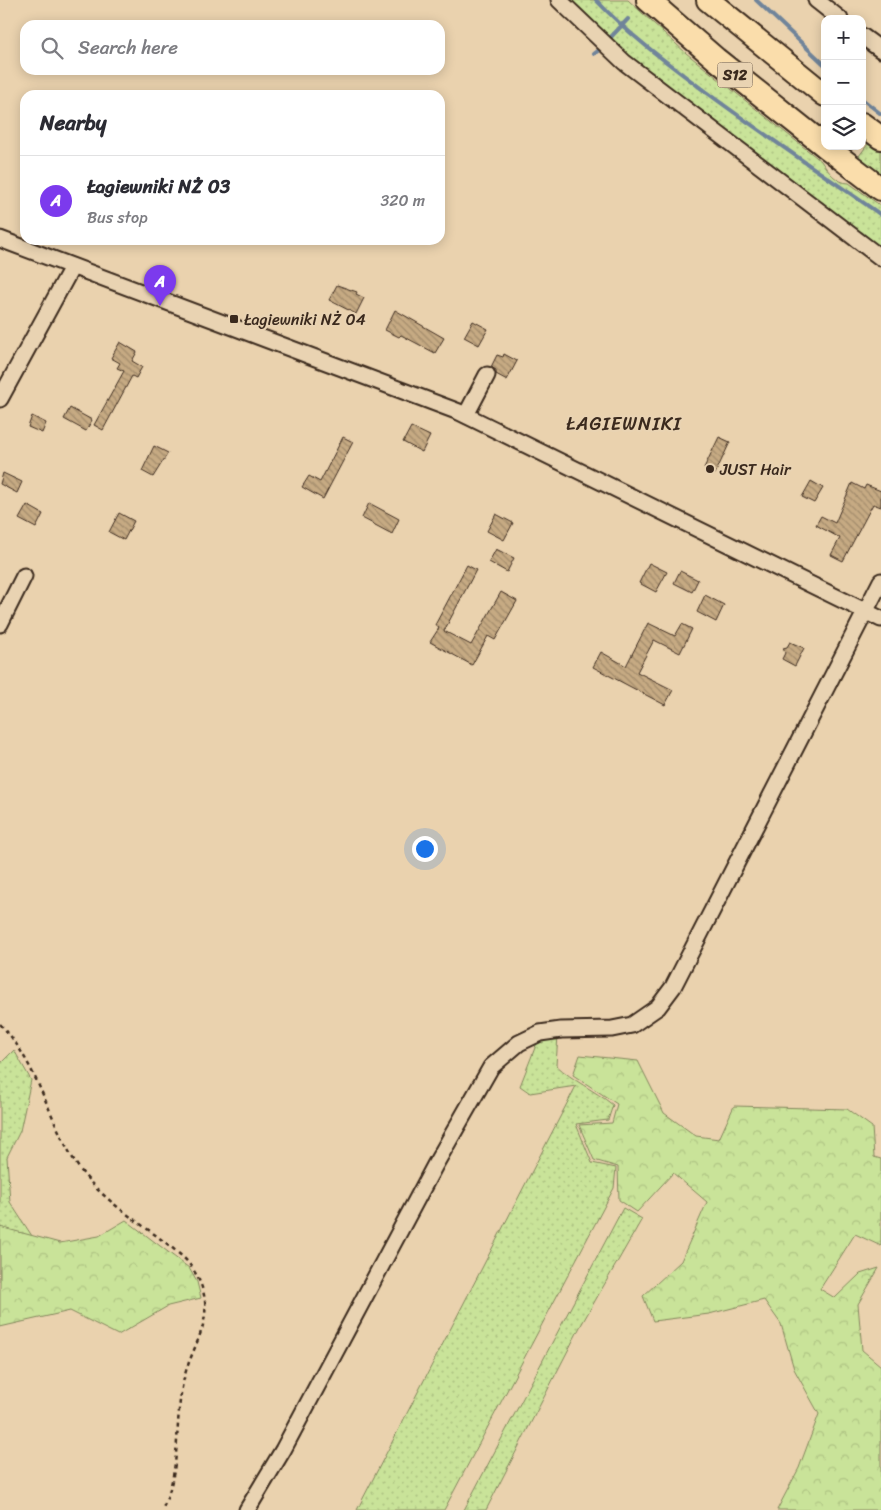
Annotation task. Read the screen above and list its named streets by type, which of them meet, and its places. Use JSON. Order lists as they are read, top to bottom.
{
  "streets": {
    "highway": ["S12"]
  },
  "districts": ["ŁAGIEWNIKI"],
  "places": {
    "transit": ["Łagiewniki NŻ 04"],
    "other": ["JUST Hair"]
  },
  "page": {
    "map_buttons": ["+", "−"],
    "search": "Search here",
    "heading": "Nearby",
    "list": [
      {
        "mark": "A",
        "name": "Łagiewniki NŻ 03",
        "note": "Bus stop",
        "value": "320 m"
      }
    ],
    "pins": "A"
  }
}
